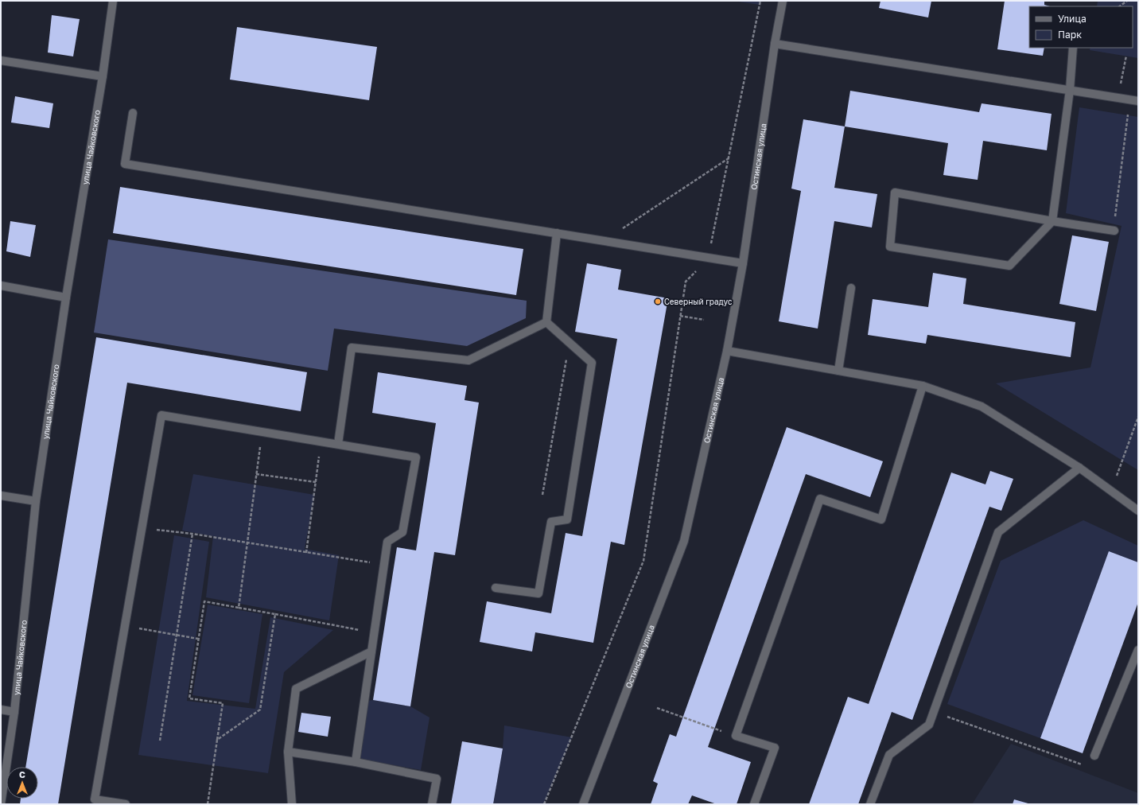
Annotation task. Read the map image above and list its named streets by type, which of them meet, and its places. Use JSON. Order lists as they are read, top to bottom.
{
  "streets": {
    "street": ["улица Чайковского", "Остинская улица"]
  },
  "places": ["Северный градус"],
  "legend": ["Улица", "Парк"],
  "north": "top"
}
